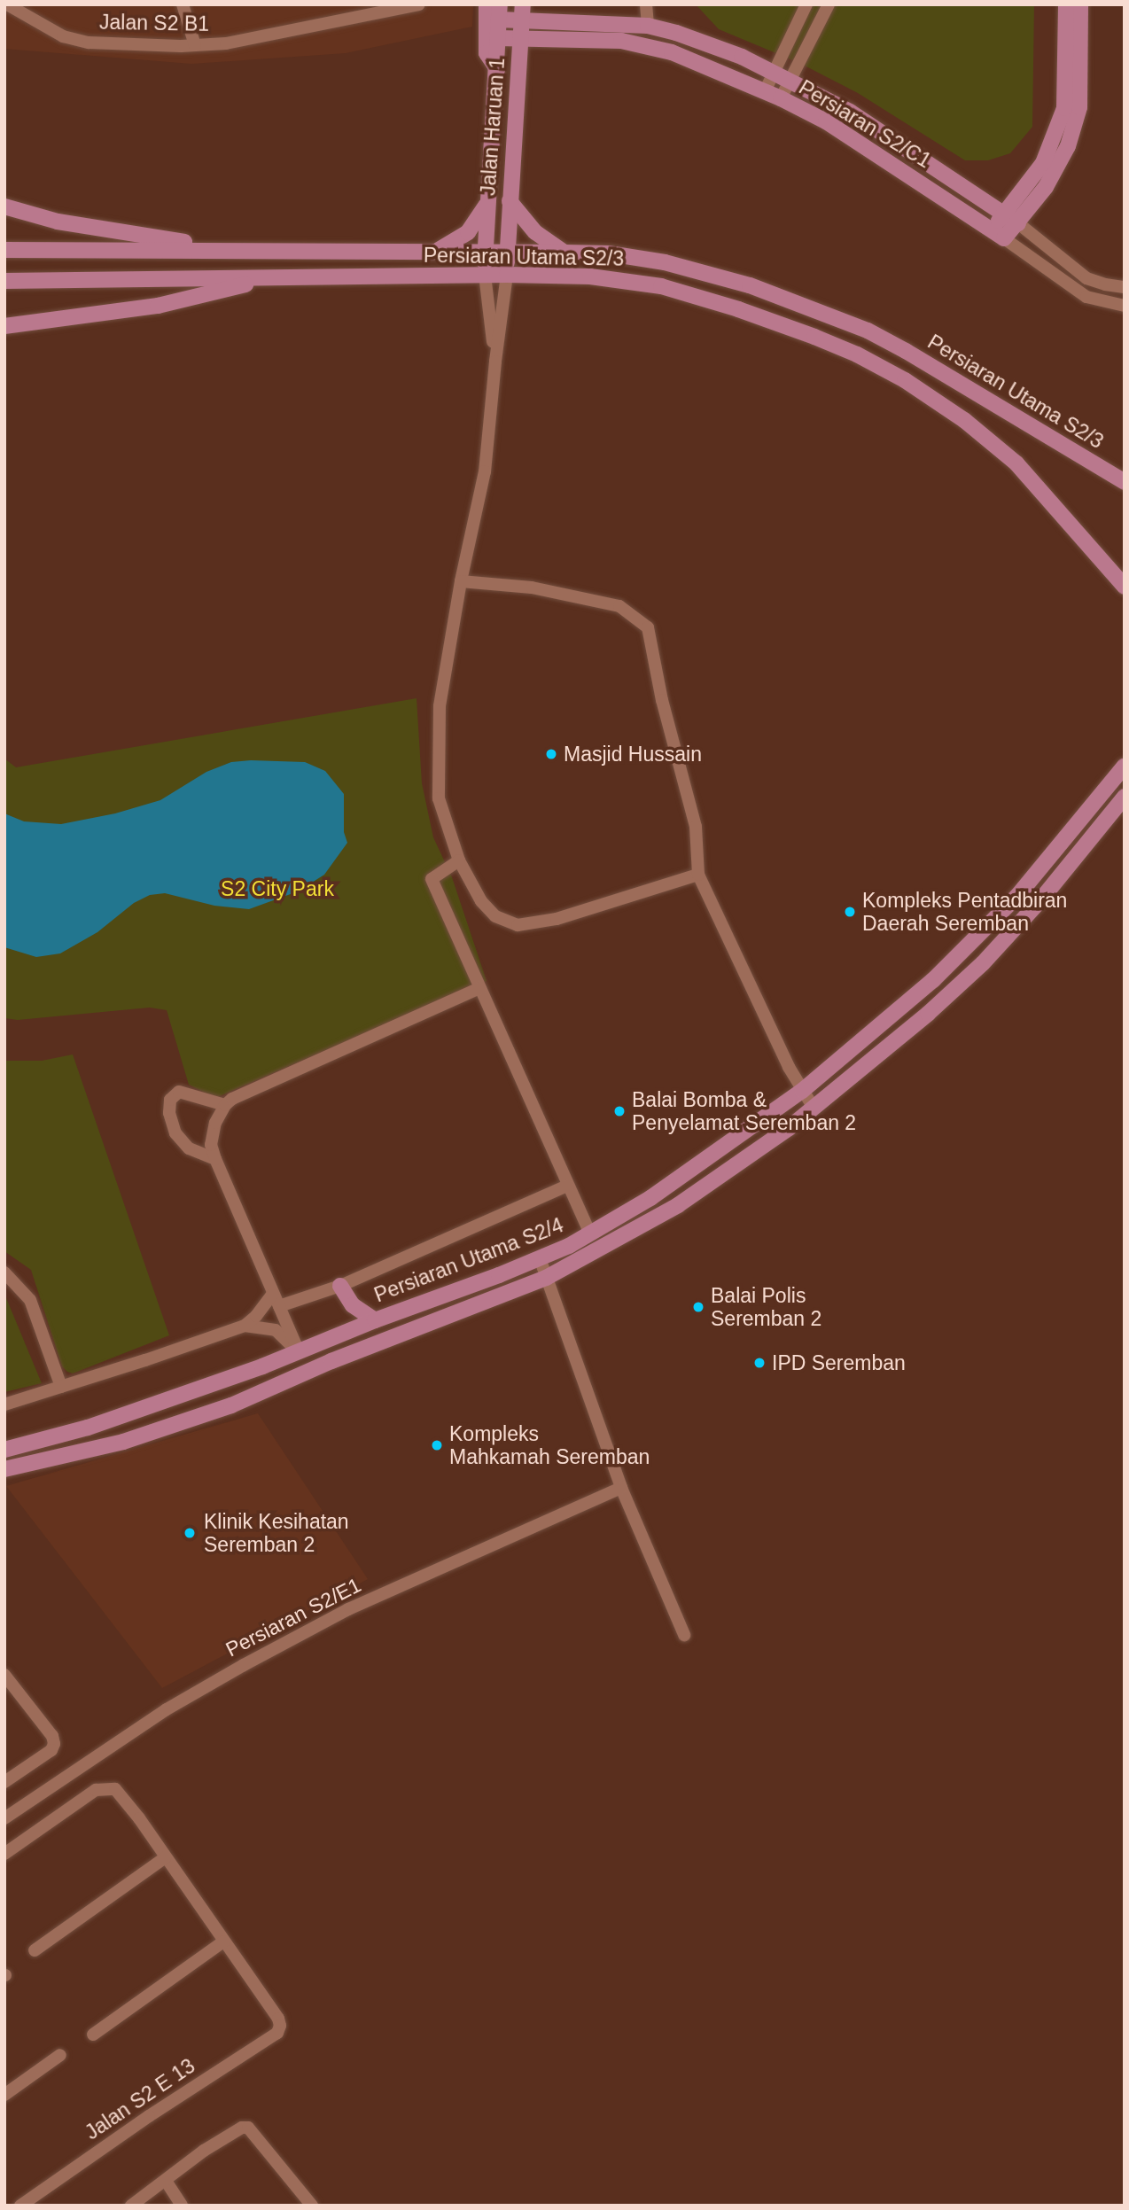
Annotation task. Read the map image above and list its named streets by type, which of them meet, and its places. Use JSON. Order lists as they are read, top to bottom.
{
  "streets": {
    "main road": [
      "Persiaran S2/C1",
      "Jalan Haruan 1",
      "Persiaran Utama S2/3",
      "Persiaran Utama S2/4"
    ],
    "street": ["Jalan S2 B1", "Persiaran S2/E1", "Jalan S2 E 13"]
  },
  "crossings": [
    ["Persiaran S2/C1", "Jalan Haruan 1"],
    ["Jalan Haruan 1", "Persiaran Utama S2/3"]
  ],
  "parks": ["S2 City Park"],
  "places": [
    "Masjid Hussain",
    "Kompleks Pentadbiran Daerah Seremban",
    "Balai Bomba & Penyelamat Seremban 2",
    "Balai Polis Seremban 2",
    "IPD Seremban",
    "Kompleks Mahkamah Seremban",
    "Klinik Kesihatan Seremban 2"
  ]
}
